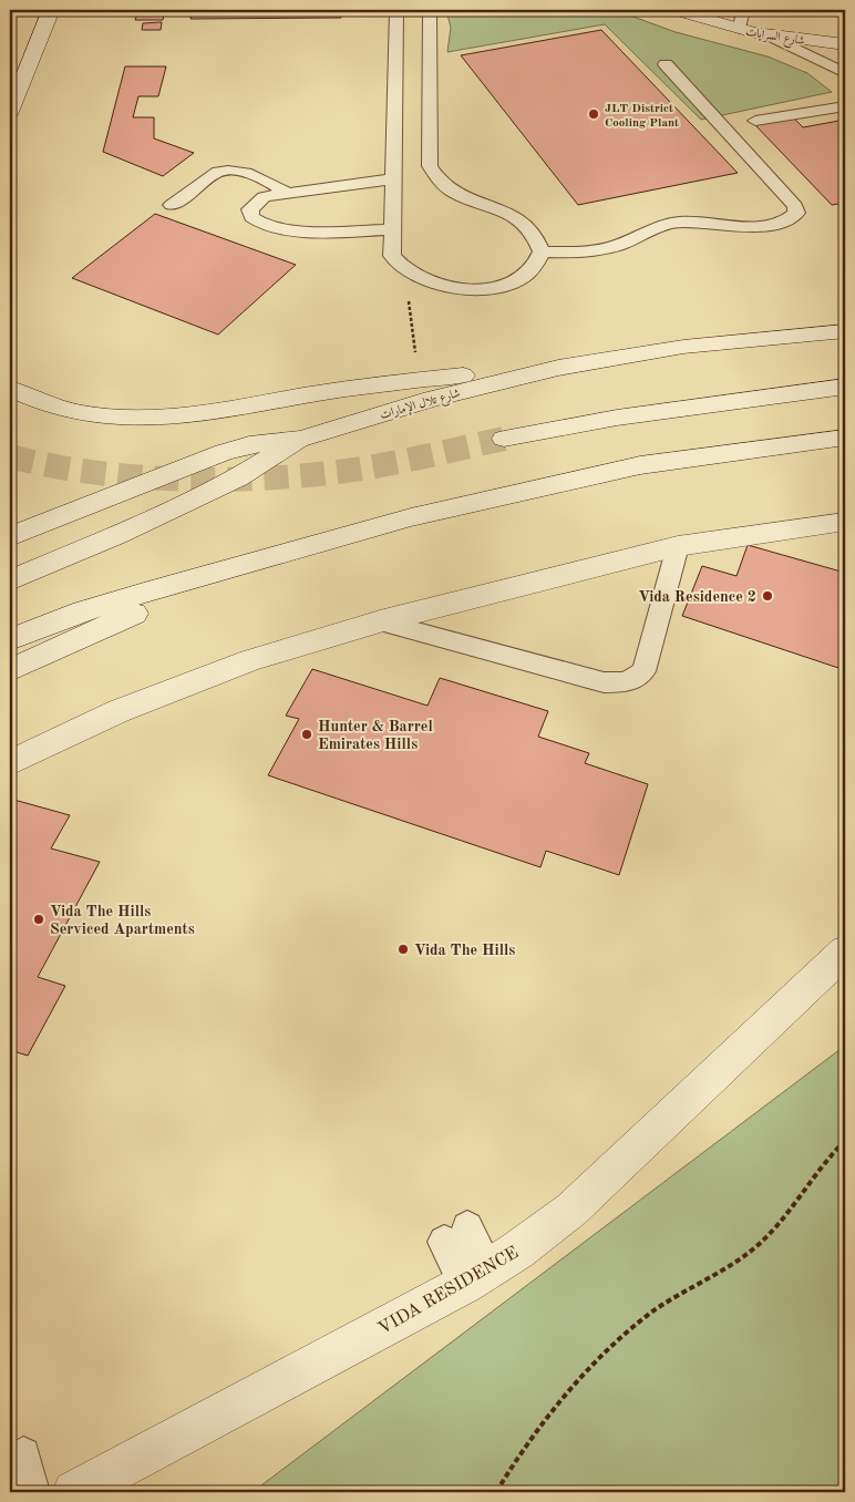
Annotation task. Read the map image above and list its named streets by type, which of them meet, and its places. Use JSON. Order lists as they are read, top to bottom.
{
  "streets": {
    "main road": ["شارع السرايات", "شارع تلال الإمارات", "VIDA RESIDENCE"]
  },
  "places": [
    "JLT District Cooling Plant",
    "Vida Residence 2",
    "Hunter & Barrel Emirates Hills",
    "Vida The Hills Serviced Apartments",
    "Vida The Hills"
  ]
}
